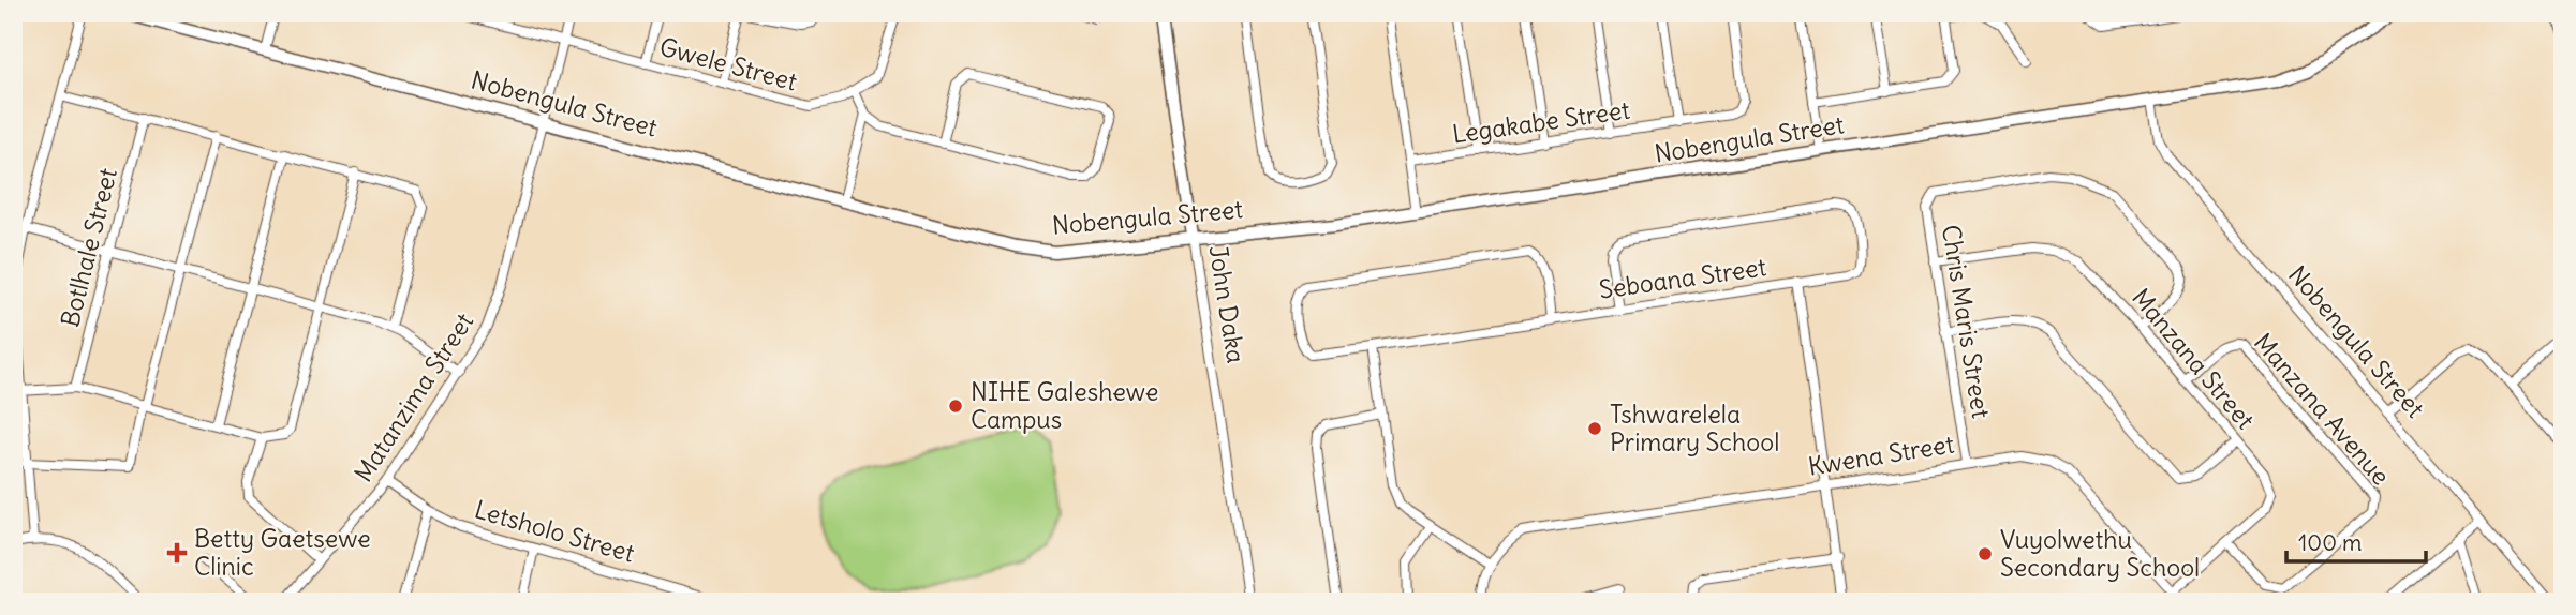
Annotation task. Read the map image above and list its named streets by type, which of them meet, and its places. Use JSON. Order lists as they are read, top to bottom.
{
  "streets": {
    "street": [
      "Gwele Street",
      "Nobengula Street",
      "Legakabe Street",
      "Botlhale Street",
      "Seboana Street",
      "John Daka",
      "Chris Maris Street",
      "Manzana Street",
      "Matanzima Street",
      "Manzana Avenue",
      "Kwena Street",
      "Letsholo Street"
    ]
  },
  "crossings": [
    ["Gwele Street", "Matanzima Street"],
    ["Nobengula Street", "John Daka"],
    ["Nobengula Street", "Matanzima Street"],
    ["Seboana Street", "Kwena Street"],
    ["Chris Maris Street", "Manzana Street"],
    ["Chris Maris Street", "Kwena Street"],
    ["Manzana Street", "Manzana Avenue"],
    ["Manzana Street", "Kwena Street"],
    ["Matanzima Street", "Letsholo Street"]
  ],
  "places": {
    "other": ["NIHE Galeshewe Campus", "Tshwarelela Primary School", "Vuyolwethu Secondary School"],
    "health": ["Betty Gaetsewe Clinic"]
  },
  "scale_bar": "100 m"
}
